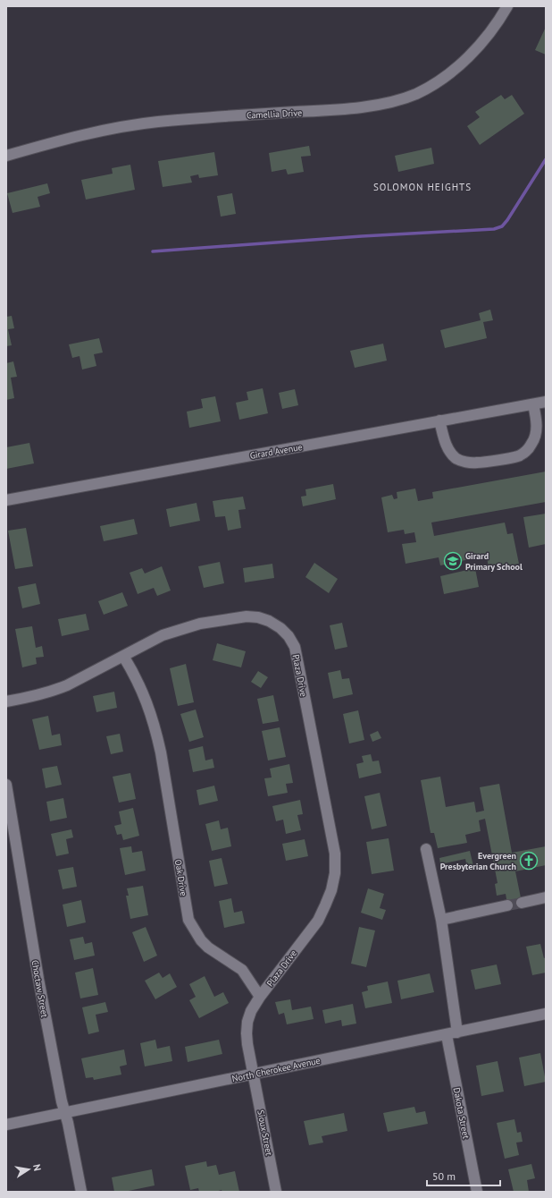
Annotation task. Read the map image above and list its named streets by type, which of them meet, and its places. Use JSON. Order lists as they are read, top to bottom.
{
  "streets": {
    "street": [
      "Camellia Drive",
      "Girard Avenue",
      "Plaza Drive",
      "Oak Drive",
      "Choctaw Street",
      "North Cherokee Avenue",
      "Dakota Street",
      "Sioux Street"
    ]
  },
  "crossings": [
    ["Plaza Drive", "Oak Drive"],
    ["Choctaw Street", "North Cherokee Avenue"],
    ["North Cherokee Avenue", "Dakota Street"],
    ["North Cherokee Avenue", "Sioux Street"]
  ],
  "districts": ["SOLOMON HEIGHTS"],
  "places": {
    "school or university": ["Girard Primary School"],
    "church": ["Evergreen Presbyterian Church"]
  },
  "scale_bar": "50 m",
  "north": "right"
}
